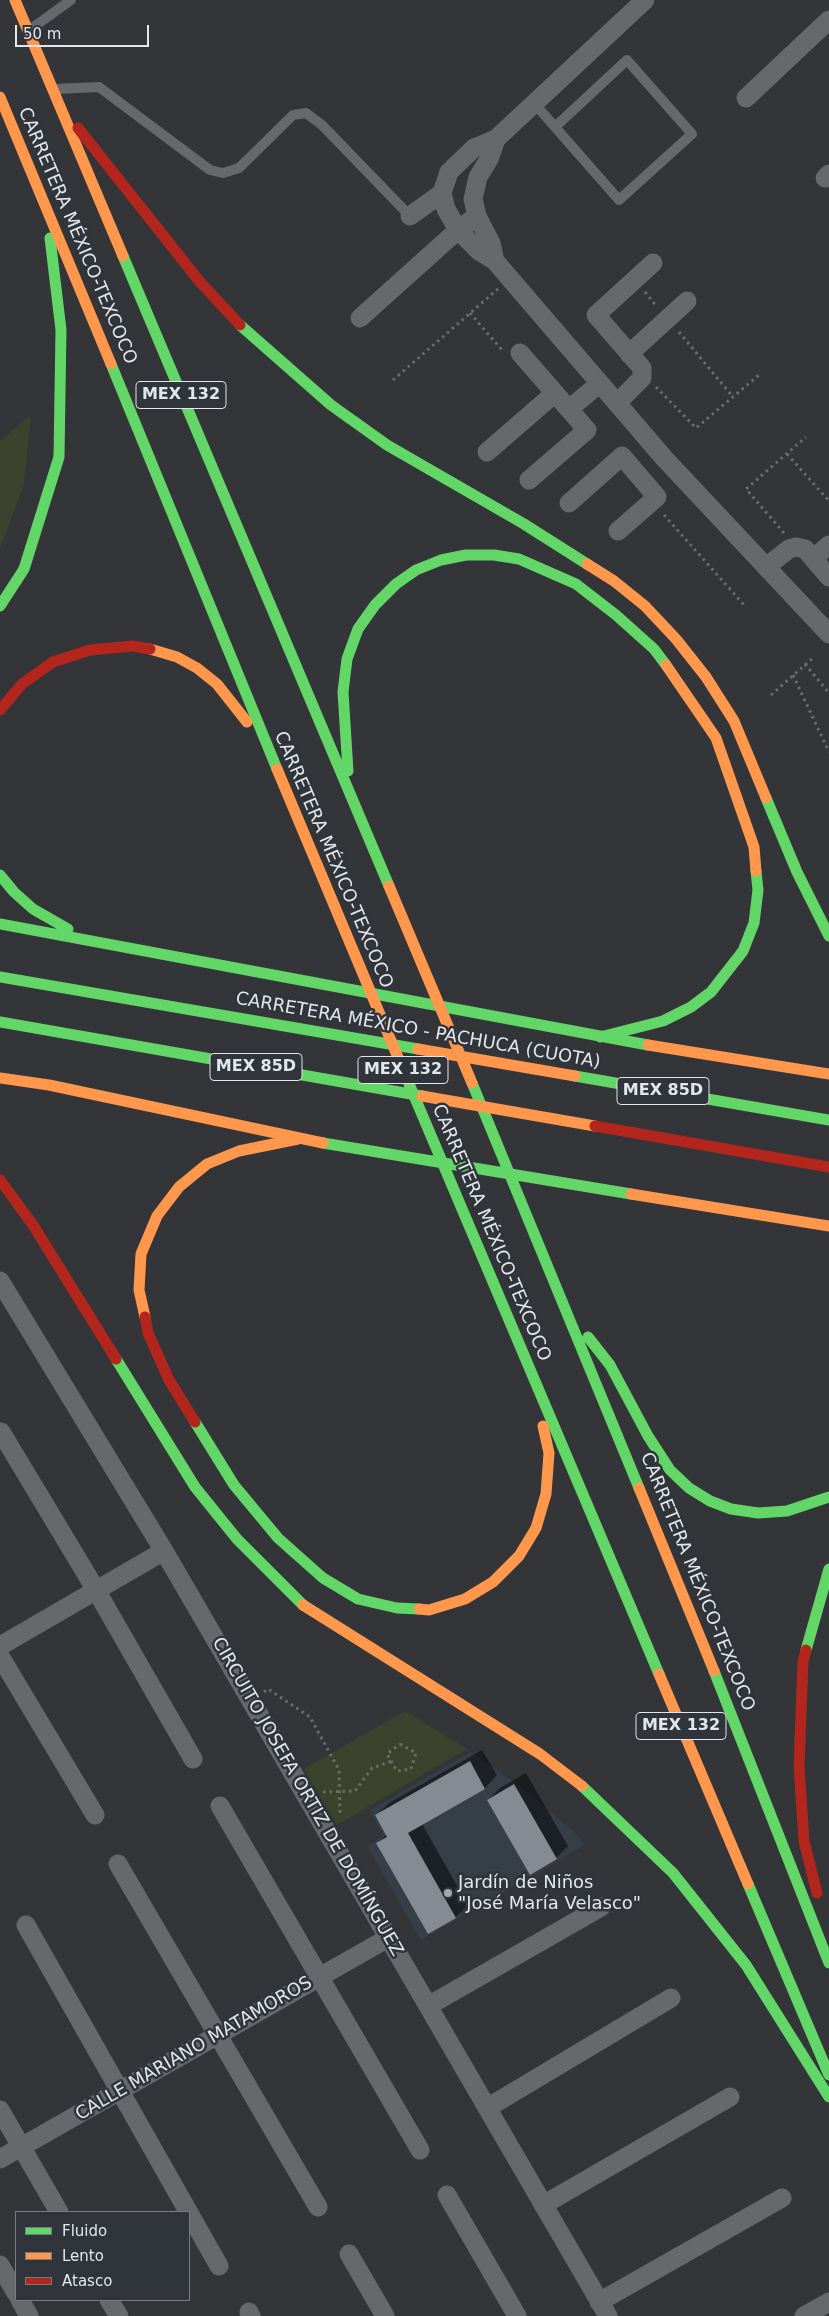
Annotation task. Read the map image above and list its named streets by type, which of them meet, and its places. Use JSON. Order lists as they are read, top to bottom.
{
  "streets": {
    "highway": [
      "CARRETERA MÉXICO-TEXCOCO",
      "MEX 132",
      "CARRETERA MÉXICO - PACHUCA (CUOTA)",
      "MEX 85D"
    ],
    "street": ["CIRCUITO JOSEFA ORTIZ DE DOMÍNGUEZ", "CALLE MARIANO MATAMOROS"]
  },
  "crossings": [
    ["CIRCUITO JOSEFA ORTIZ DE DOMÍNGUEZ", "CALLE MARIANO MATAMOROS"]
  ],
  "places": ["Jardín de Niños \"José María Velasco\""],
  "legend": ["Fluido", "Lento", "Atasco"],
  "scale_bar": "50 m"
}
